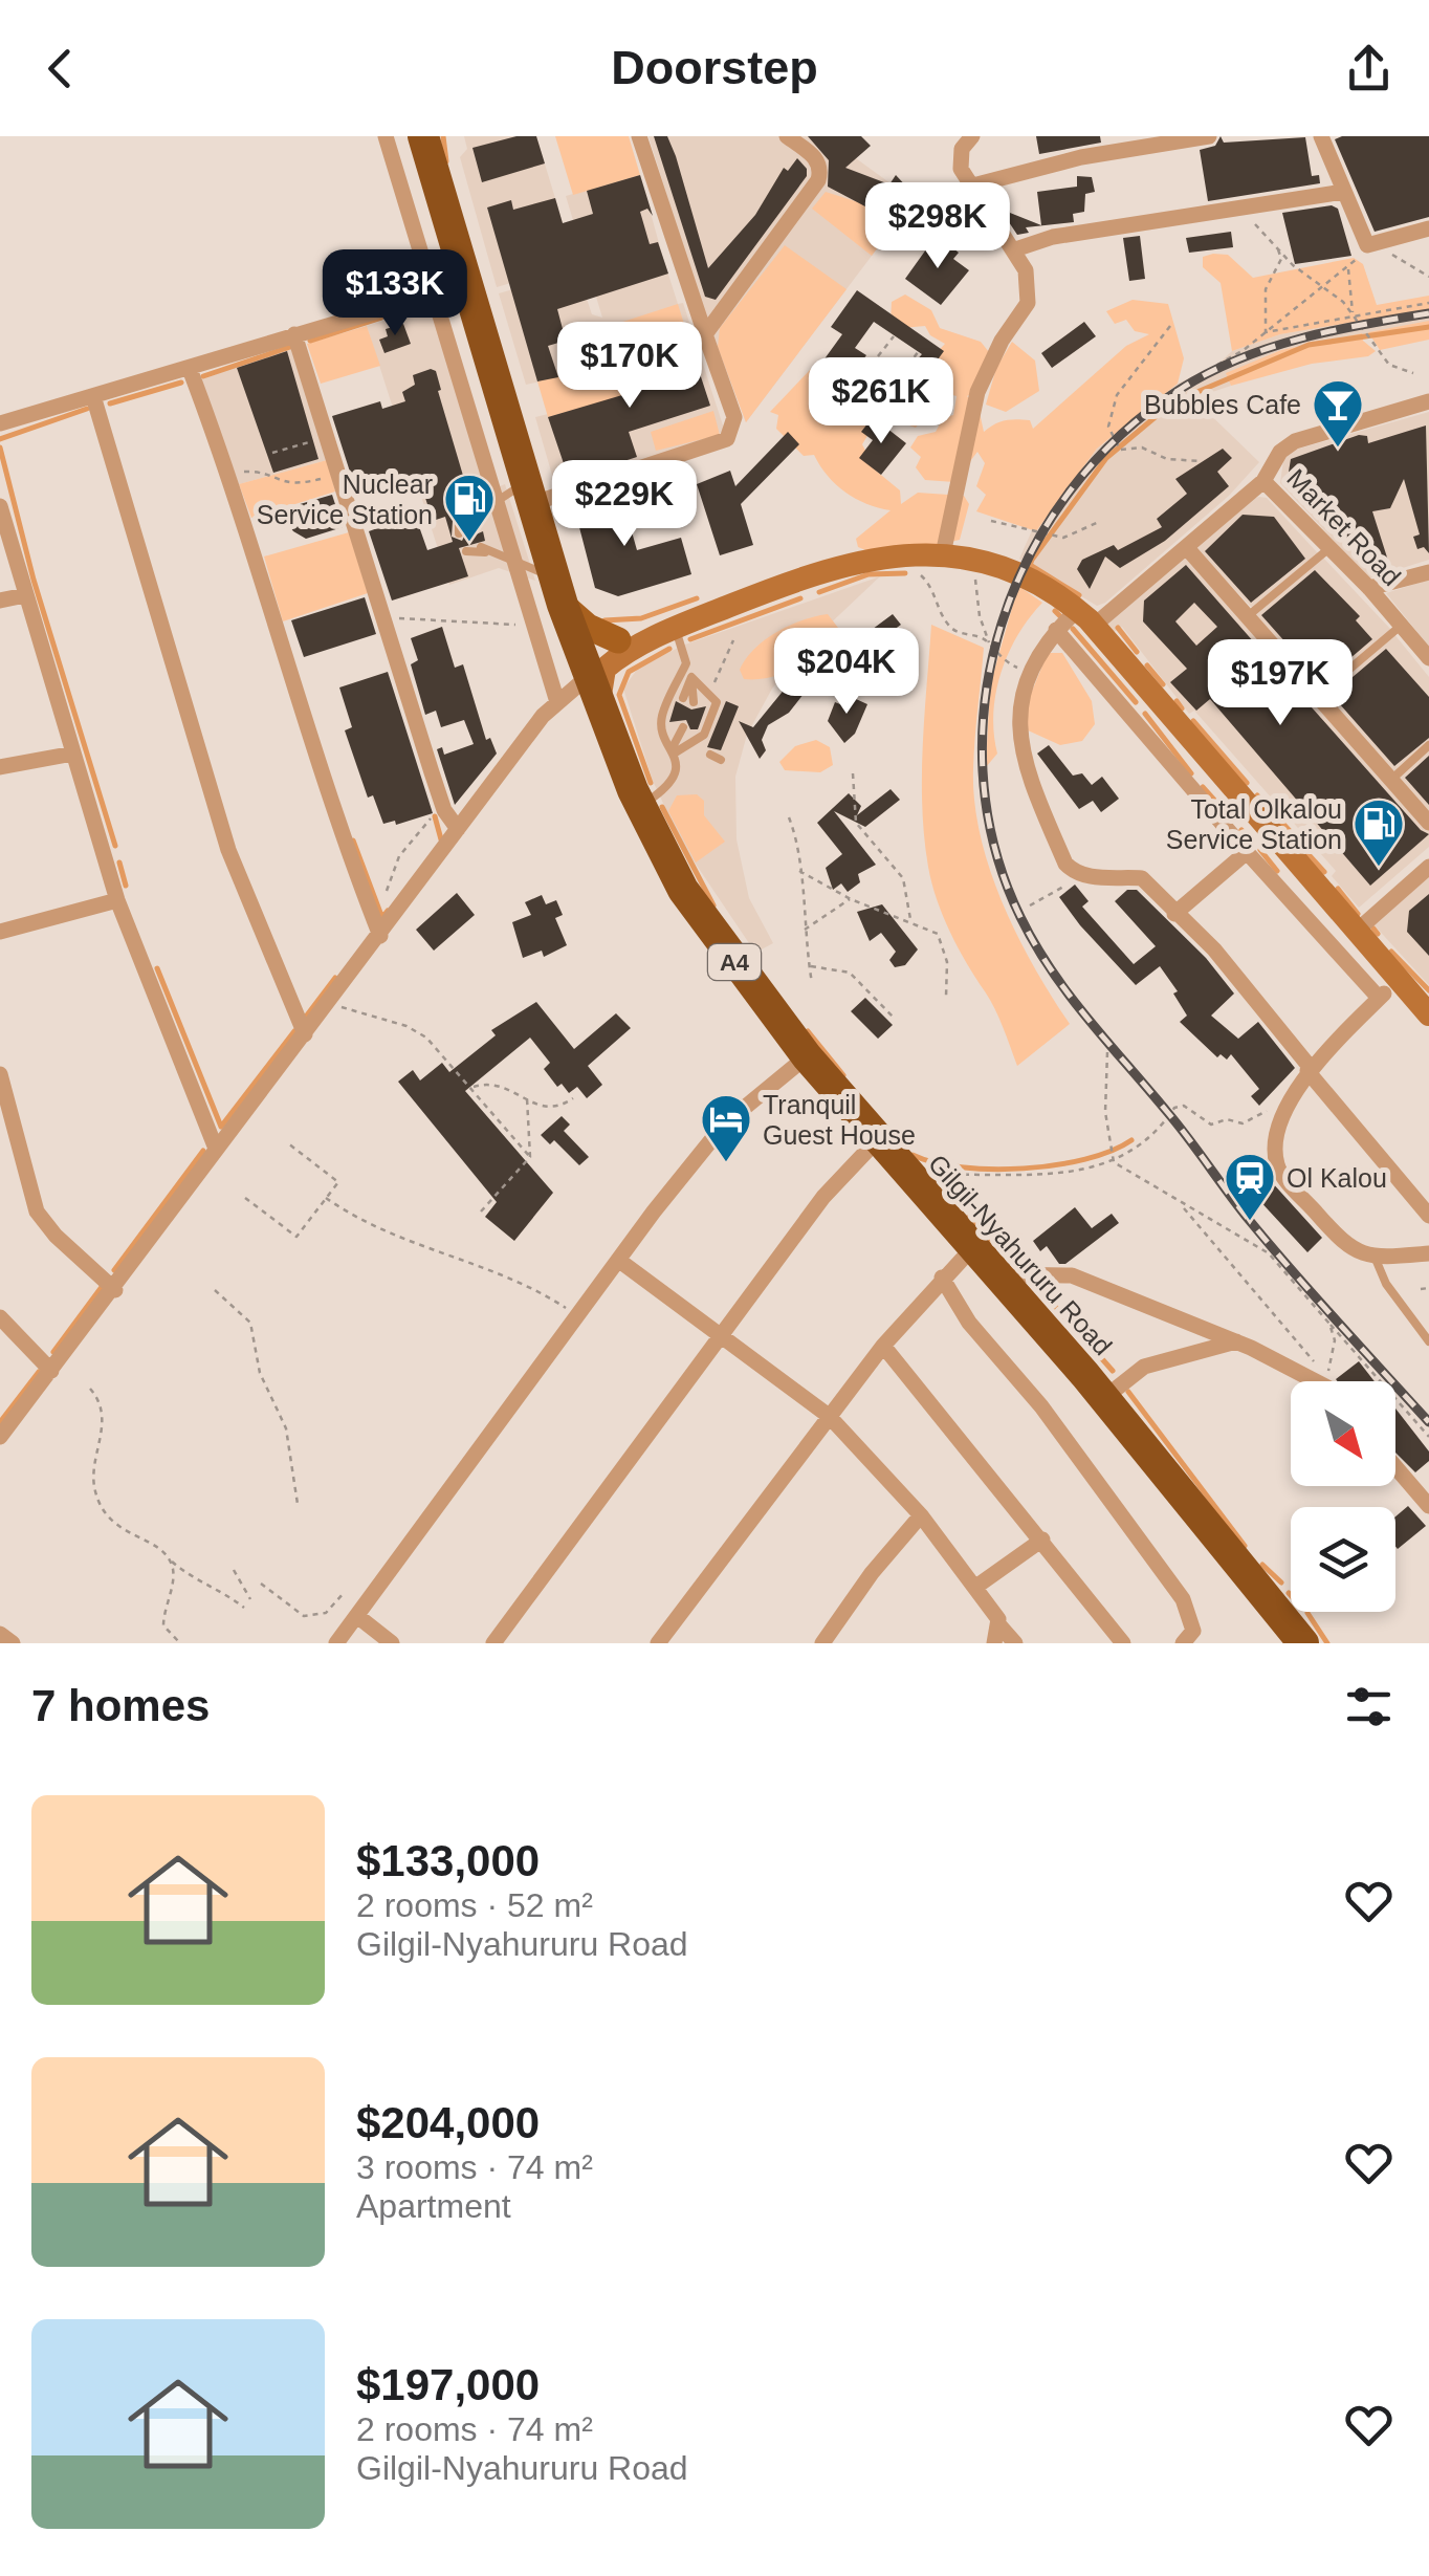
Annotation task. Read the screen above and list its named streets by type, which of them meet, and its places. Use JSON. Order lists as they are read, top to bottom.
{
  "streets": {
    "highway": ["A4", "Gilgil-Nyahururu Road"],
    "street": ["Market Road"]
  },
  "places": {
    "bar": ["Bubbles Cafe"],
    "fuel station": ["Nuclear Service Station", "Total Olkalou Service Station"],
    "hotel": ["Tranquil Guest House"],
    "station": ["Ol Kalou"]
  },
  "north": "bottom right",
  "page": {
    "header": "Doorstep",
    "price": [
      "$298K",
      "$133K",
      "$170K",
      "$261K",
      "$229K",
      "$204K",
      "$197K"
    ],
    "heading": "7 homes",
    "list": [
      {
        "name": "$133,000",
        "note": "2 rooms · 52 m² · Gilgil-Nyahururu Road"
      },
      {
        "name": "$204,000",
        "note": "3 rooms · 74 m² · Apartment"
      },
      {
        "name": "$197,000",
        "note": "2 rooms · 74 m² · Gilgil-Nyahururu Road"
      }
    ]
  }
}
